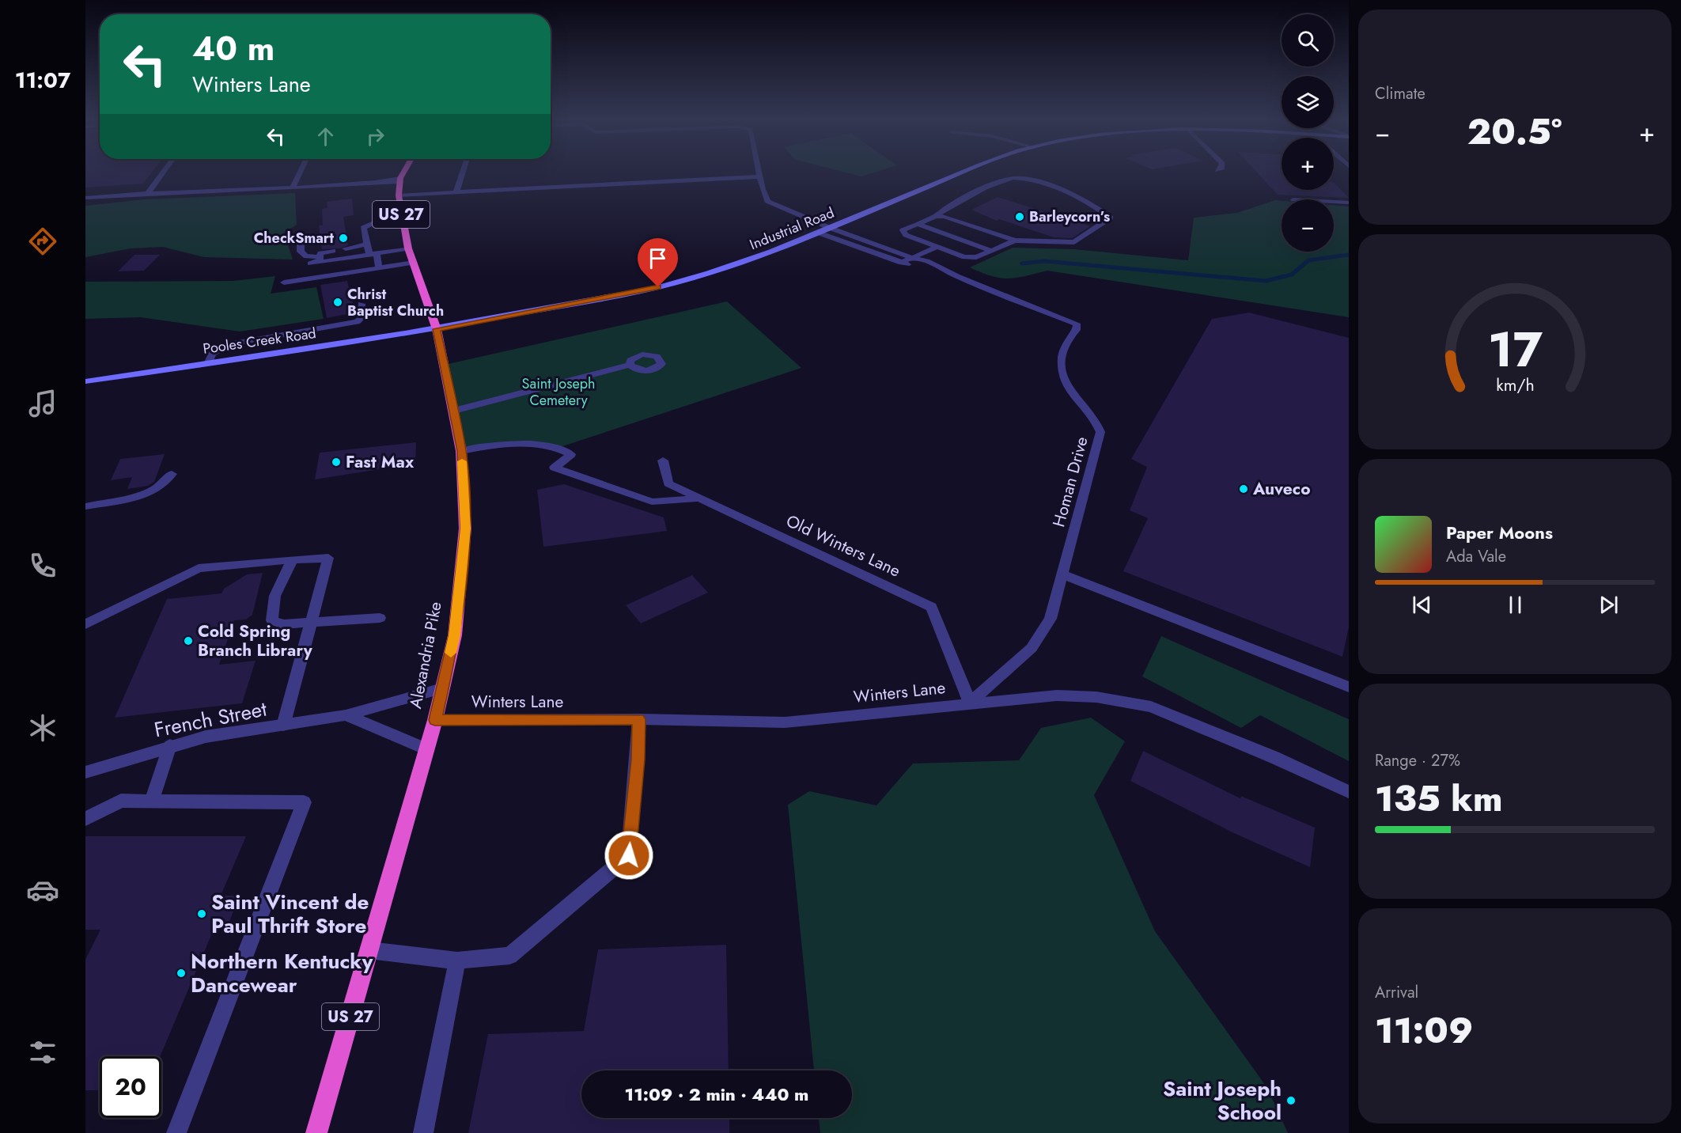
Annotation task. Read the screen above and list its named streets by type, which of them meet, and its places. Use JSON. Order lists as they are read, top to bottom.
{
  "streets": {
    "highway": ["US 27", "Alexandria Pike"],
    "main road": ["Industrial Road", "Pooles Creek Road"],
    "street": [
      "Homan Drive",
      "Old Winters Lane",
      "Winters Lane",
      "French Street"
    ]
  },
  "crossings": [
    ["Industrial Road", "Pooles Creek Road"],
    ["Industrial Road", "Homan Drive"],
    ["Industrial Road", "Alexandria Pike"],
    ["Pooles Creek Road", "Alexandria Pike"],
    ["Homan Drive", "Old Winters Lane"],
    ["Homan Drive", "Winters Lane"],
    ["Old Winters Lane", "Winters Lane"],
    ["Alexandria Pike", "Winters Lane"],
    ["Alexandria Pike", "French Street"]
  ],
  "parks": ["Saint Joseph Cemetery"],
  "places": [
    "Barleycorn’s",
    "CheckSmart",
    "Christ Baptist Church",
    "Fast Max",
    "Auveco",
    "Cold Spring Branch Library",
    "Saint Vincent de Paul Thrift Store",
    "Northern Kentucky Dancewear",
    "Saint Joseph School"
  ],
  "page": {
    "tabs": "11:07",
    "tile": [
      "Climate",
      ["Range · 27%", "135 km"],
      ["Arrival", "11:09"]
    ],
    "map_buttons": ["+", "−"],
    "turn": ["40 m", "Winters Lane"],
    "heat": ["−", "20.5°", "+"],
    "song": ["Paper Moons", "Ada Vale"],
    "limit": "20",
    "trip": "11:09 · 2 min · 440 m",
    "gauge": ["17", "km/h"]
  }
}
